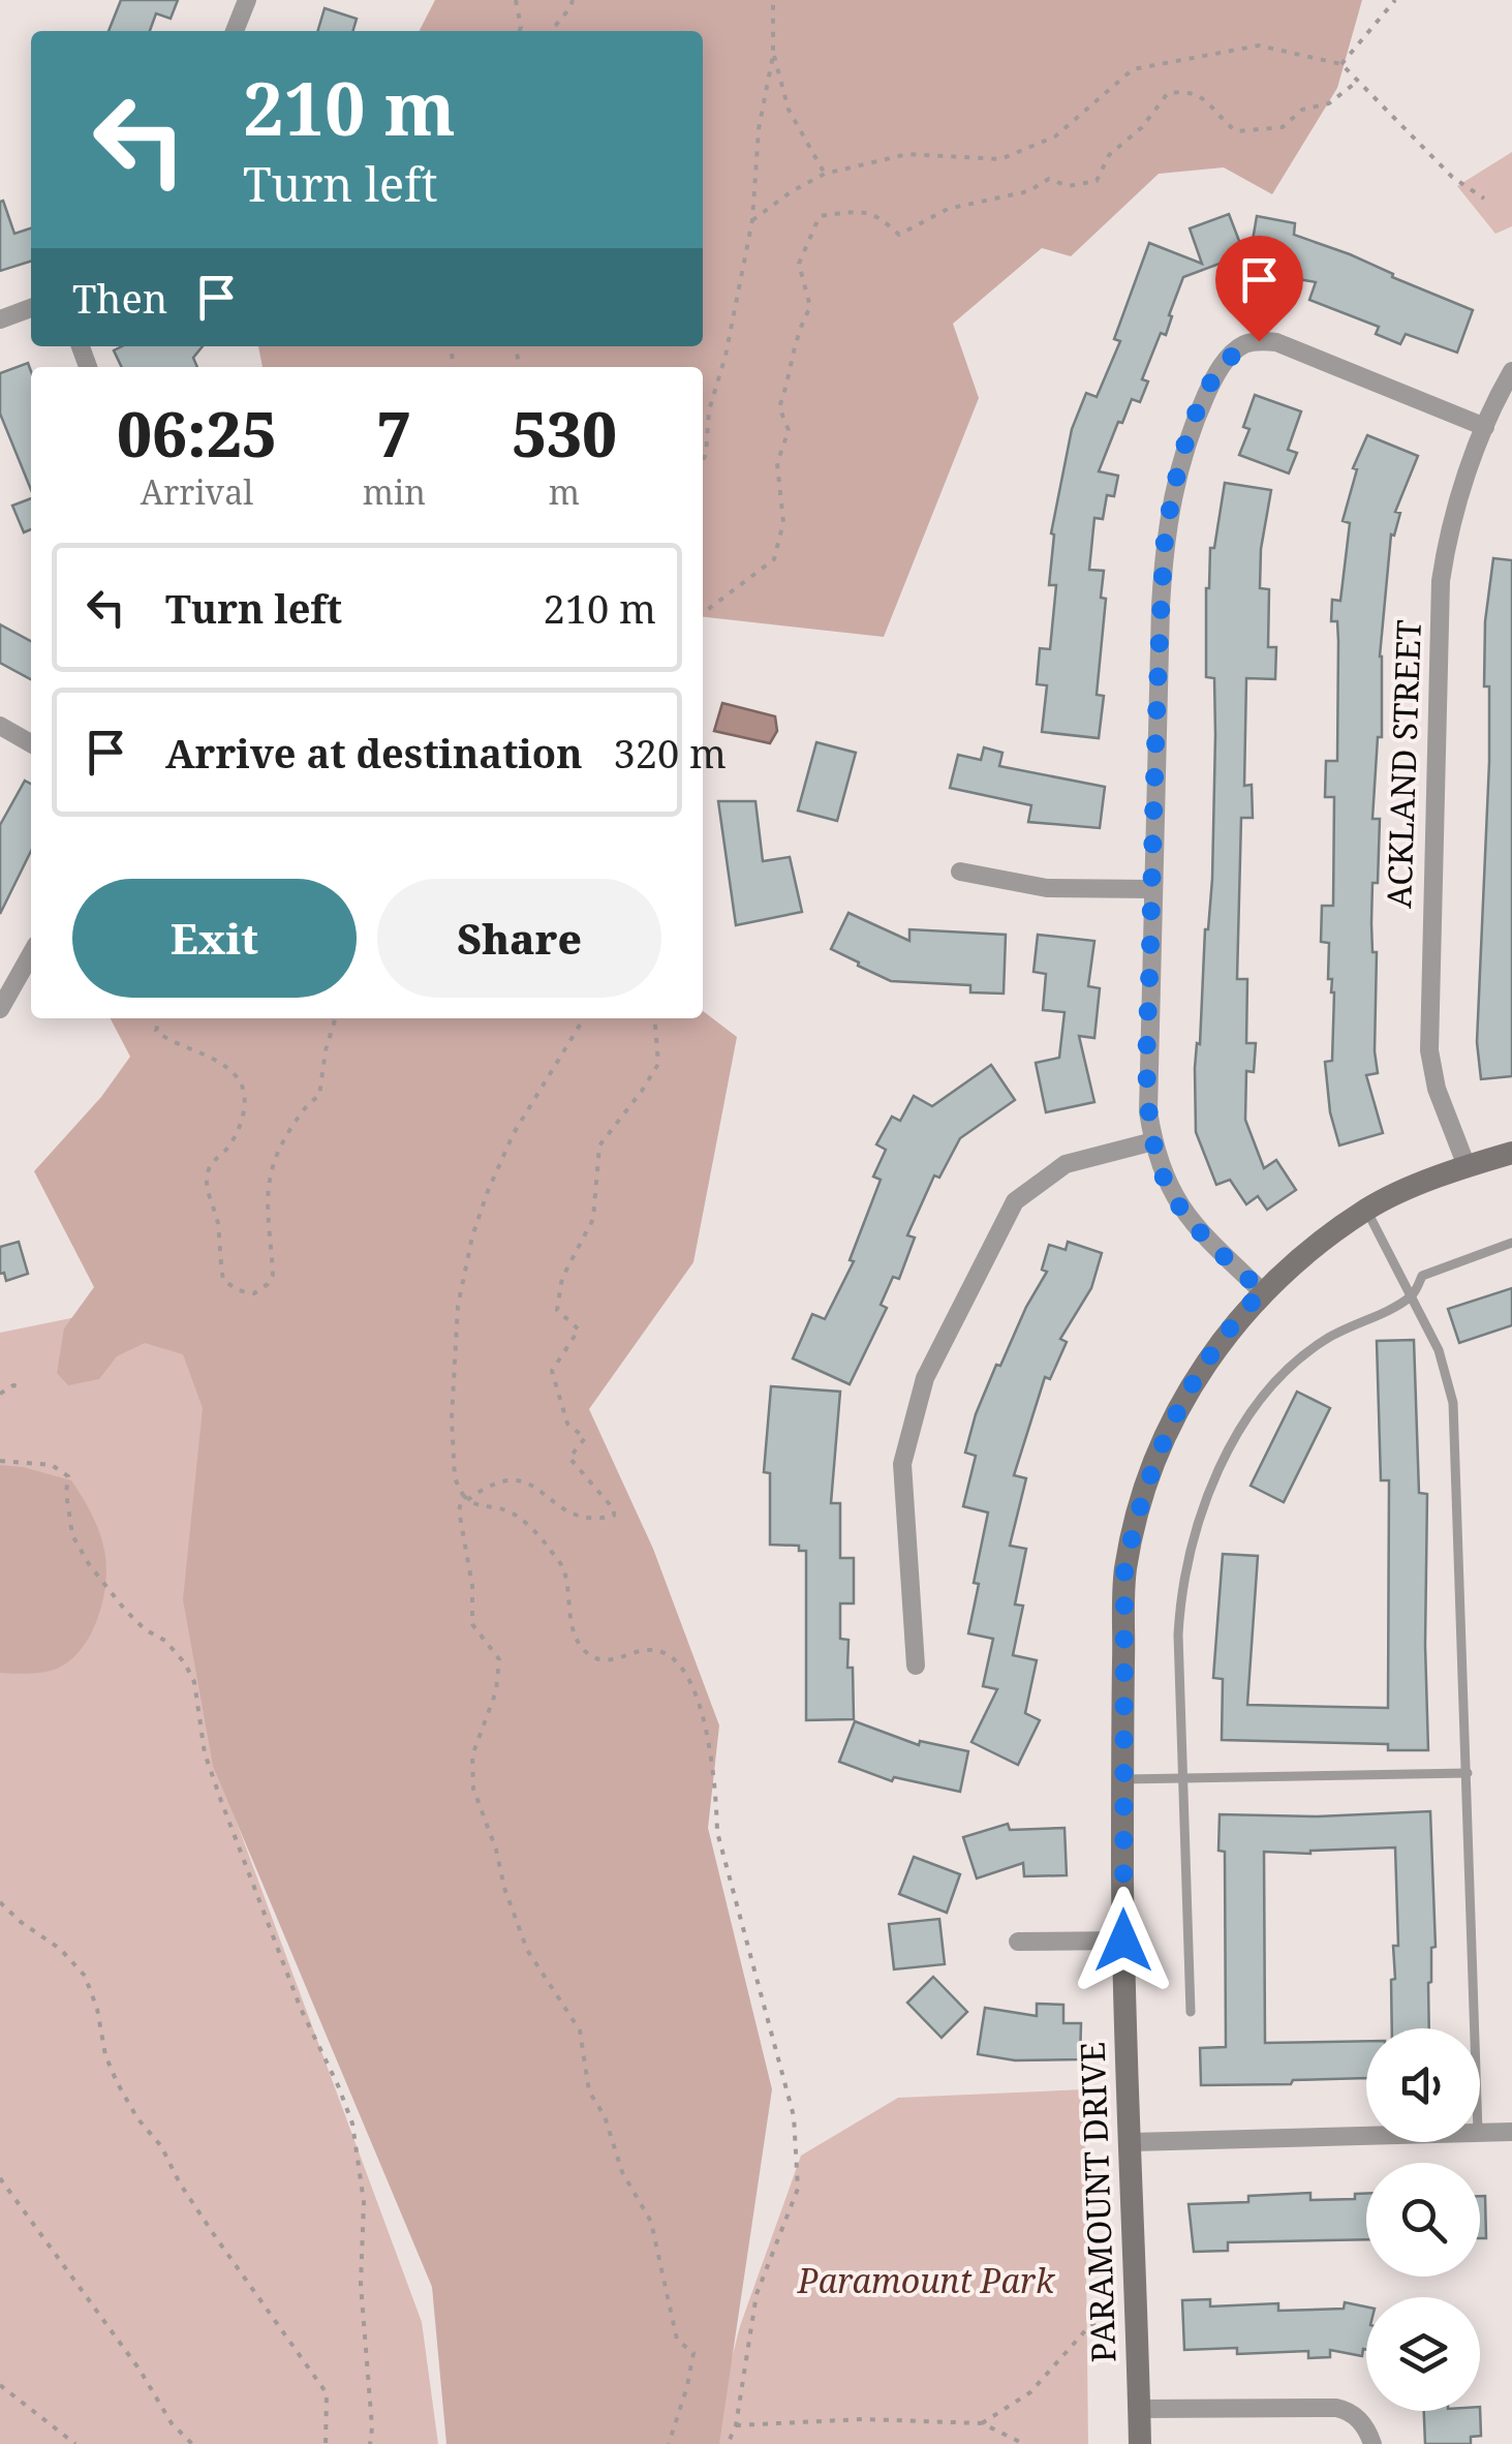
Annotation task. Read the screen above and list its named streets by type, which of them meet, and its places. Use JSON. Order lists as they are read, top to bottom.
{
  "streets": {
    "street": ["ACKLAND STREET", "PARAMOUNT DRIVE"]
  },
  "crossings": [
    ["ACKLAND STREET", "PARAMOUNT DRIVE"]
  ],
  "parks": ["Paramount Park"],
  "page": {
    "turn": ["210 m", "Turn left"],
    "then": "Then",
    "eta": [
      "06:25",
      "Arrival",
      "7",
      "min",
      "530",
      "m"
    ],
    "list": [
      {
        "name": "Turn left",
        "value": "210 m"
      },
      {
        "name": "Arrive at destination",
        "value": "320 m"
      }
    ],
    "buttons": ["Exit", "Share"]
  }
}
